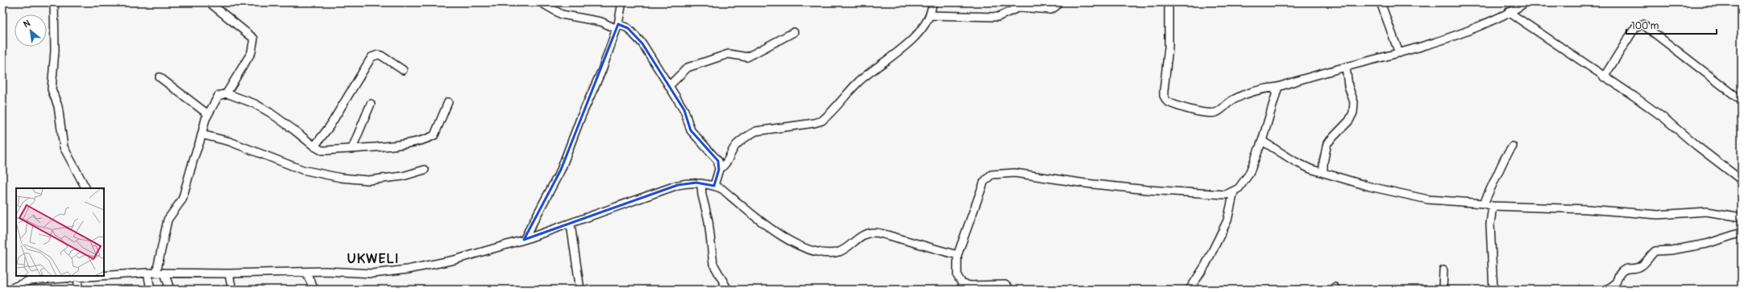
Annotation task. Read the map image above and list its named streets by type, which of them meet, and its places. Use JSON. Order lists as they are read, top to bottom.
{
  "districts": ["UKWELI"],
  "scale_bar": "100 m",
  "north": "top left"
}
